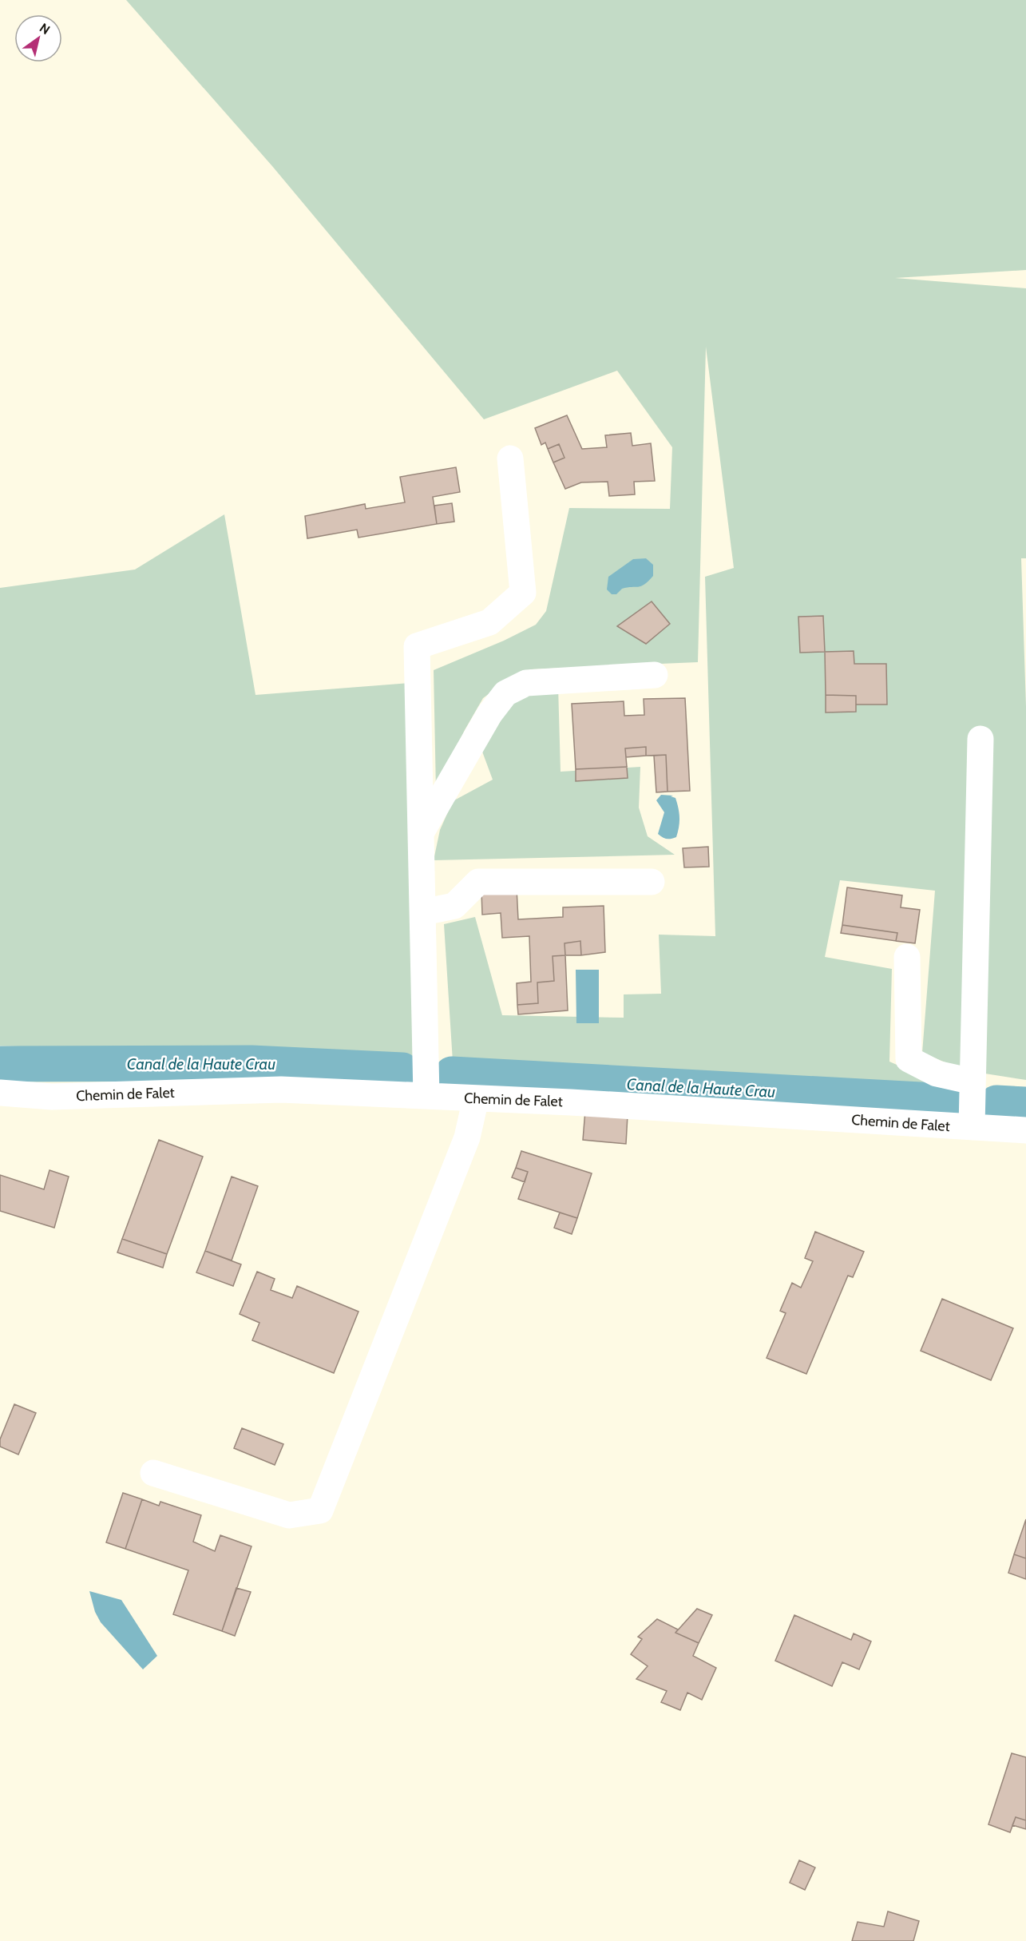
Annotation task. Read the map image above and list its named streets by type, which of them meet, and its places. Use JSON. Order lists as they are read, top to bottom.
{
  "streets": {
    "street": ["Chemin de Falet"]
  },
  "water": ["Canal de la Haute Crau"],
  "north": "top right"
}
